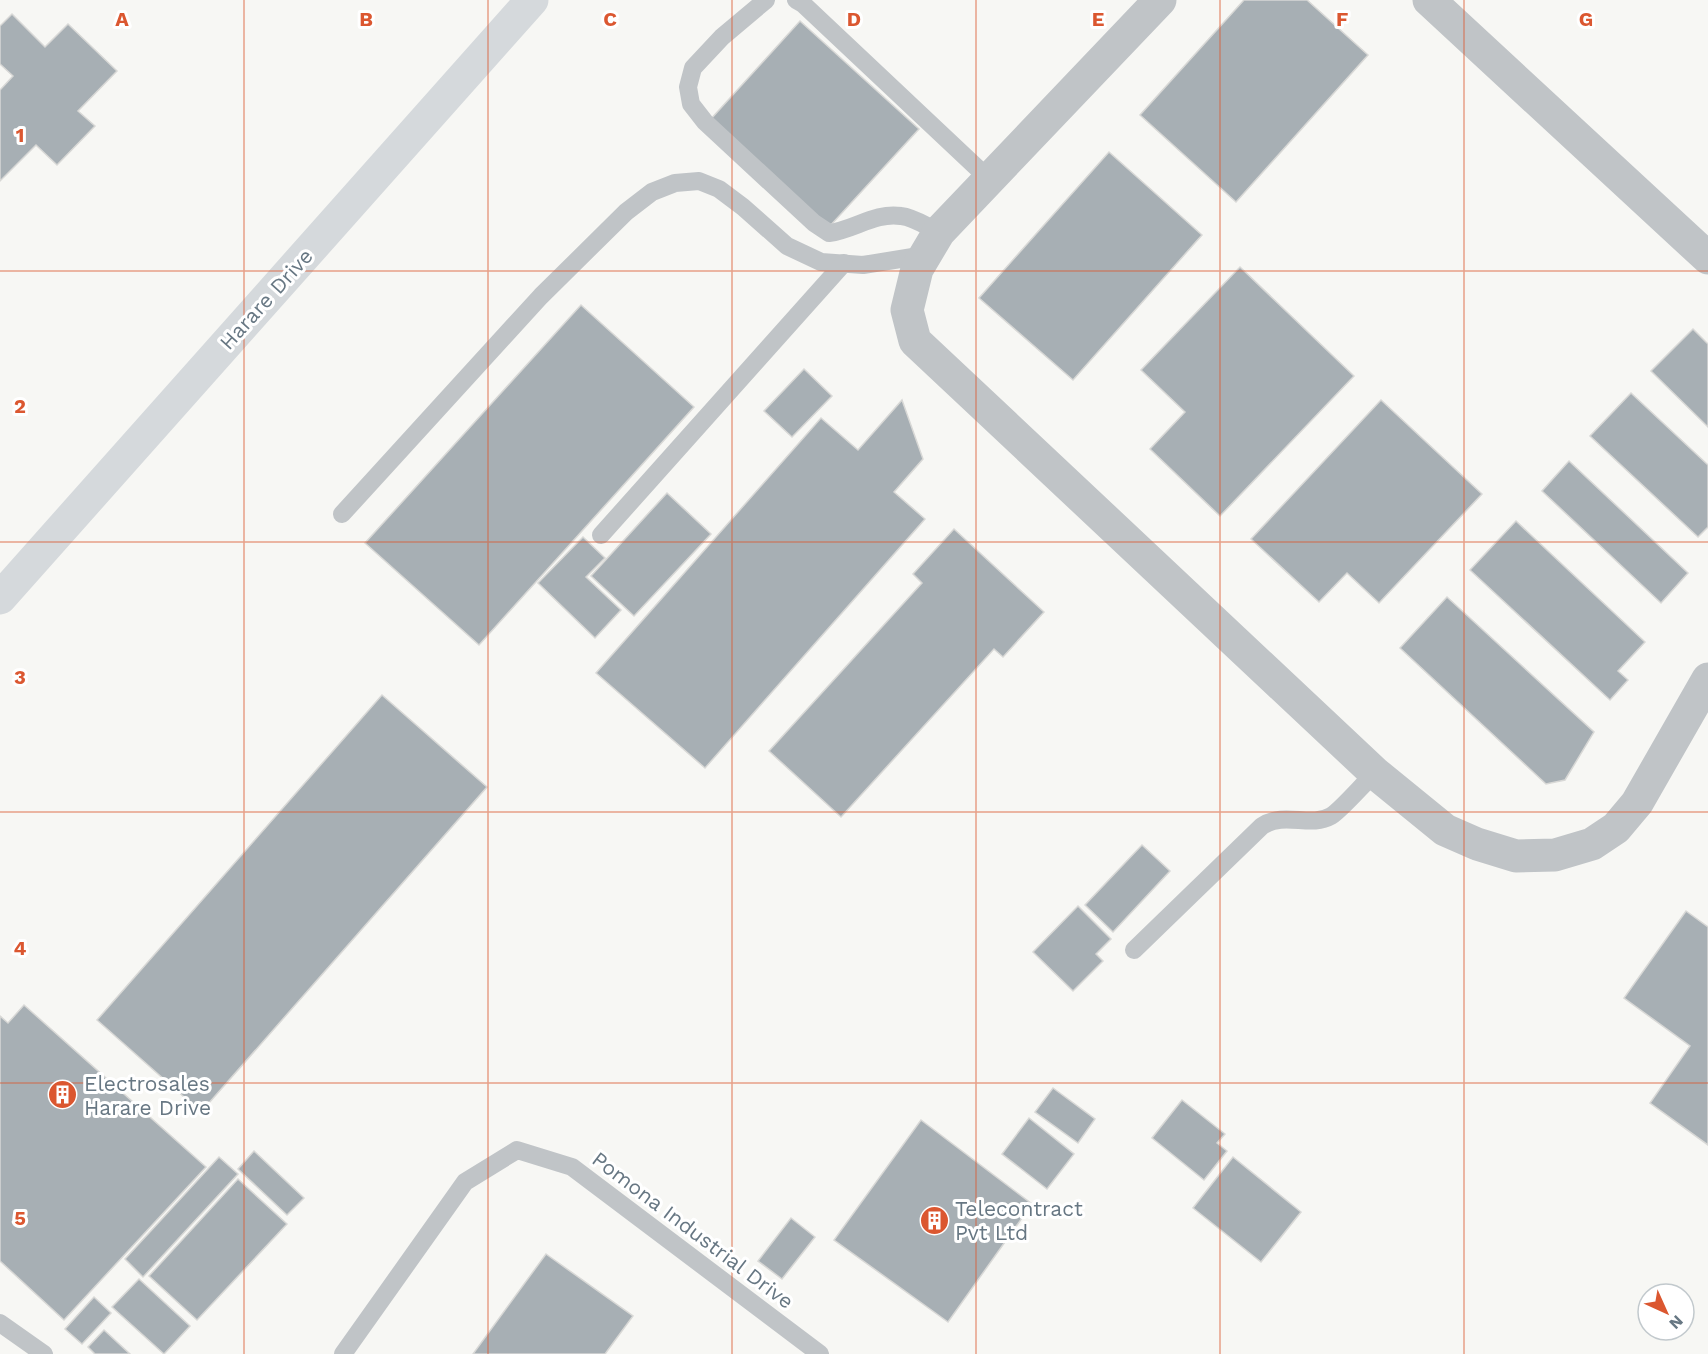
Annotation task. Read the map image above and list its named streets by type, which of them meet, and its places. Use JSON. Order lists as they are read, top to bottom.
{
  "streets": {
    "main road": ["Harare Drive"],
    "lane": ["Pomona Industrial Drive"]
  },
  "places": {
    "building": ["Electrosales Harare Drive", "Telecontract Pvt Ltd"]
  },
  "north": "bottom right",
  "grid": {
    "columns": [
      "A",
      "B",
      "C",
      "D",
      "E",
      "F",
      "G"
    ],
    "rows": [
      "1",
      "2",
      "3",
      "4",
      "5"
    ]
  }
}
